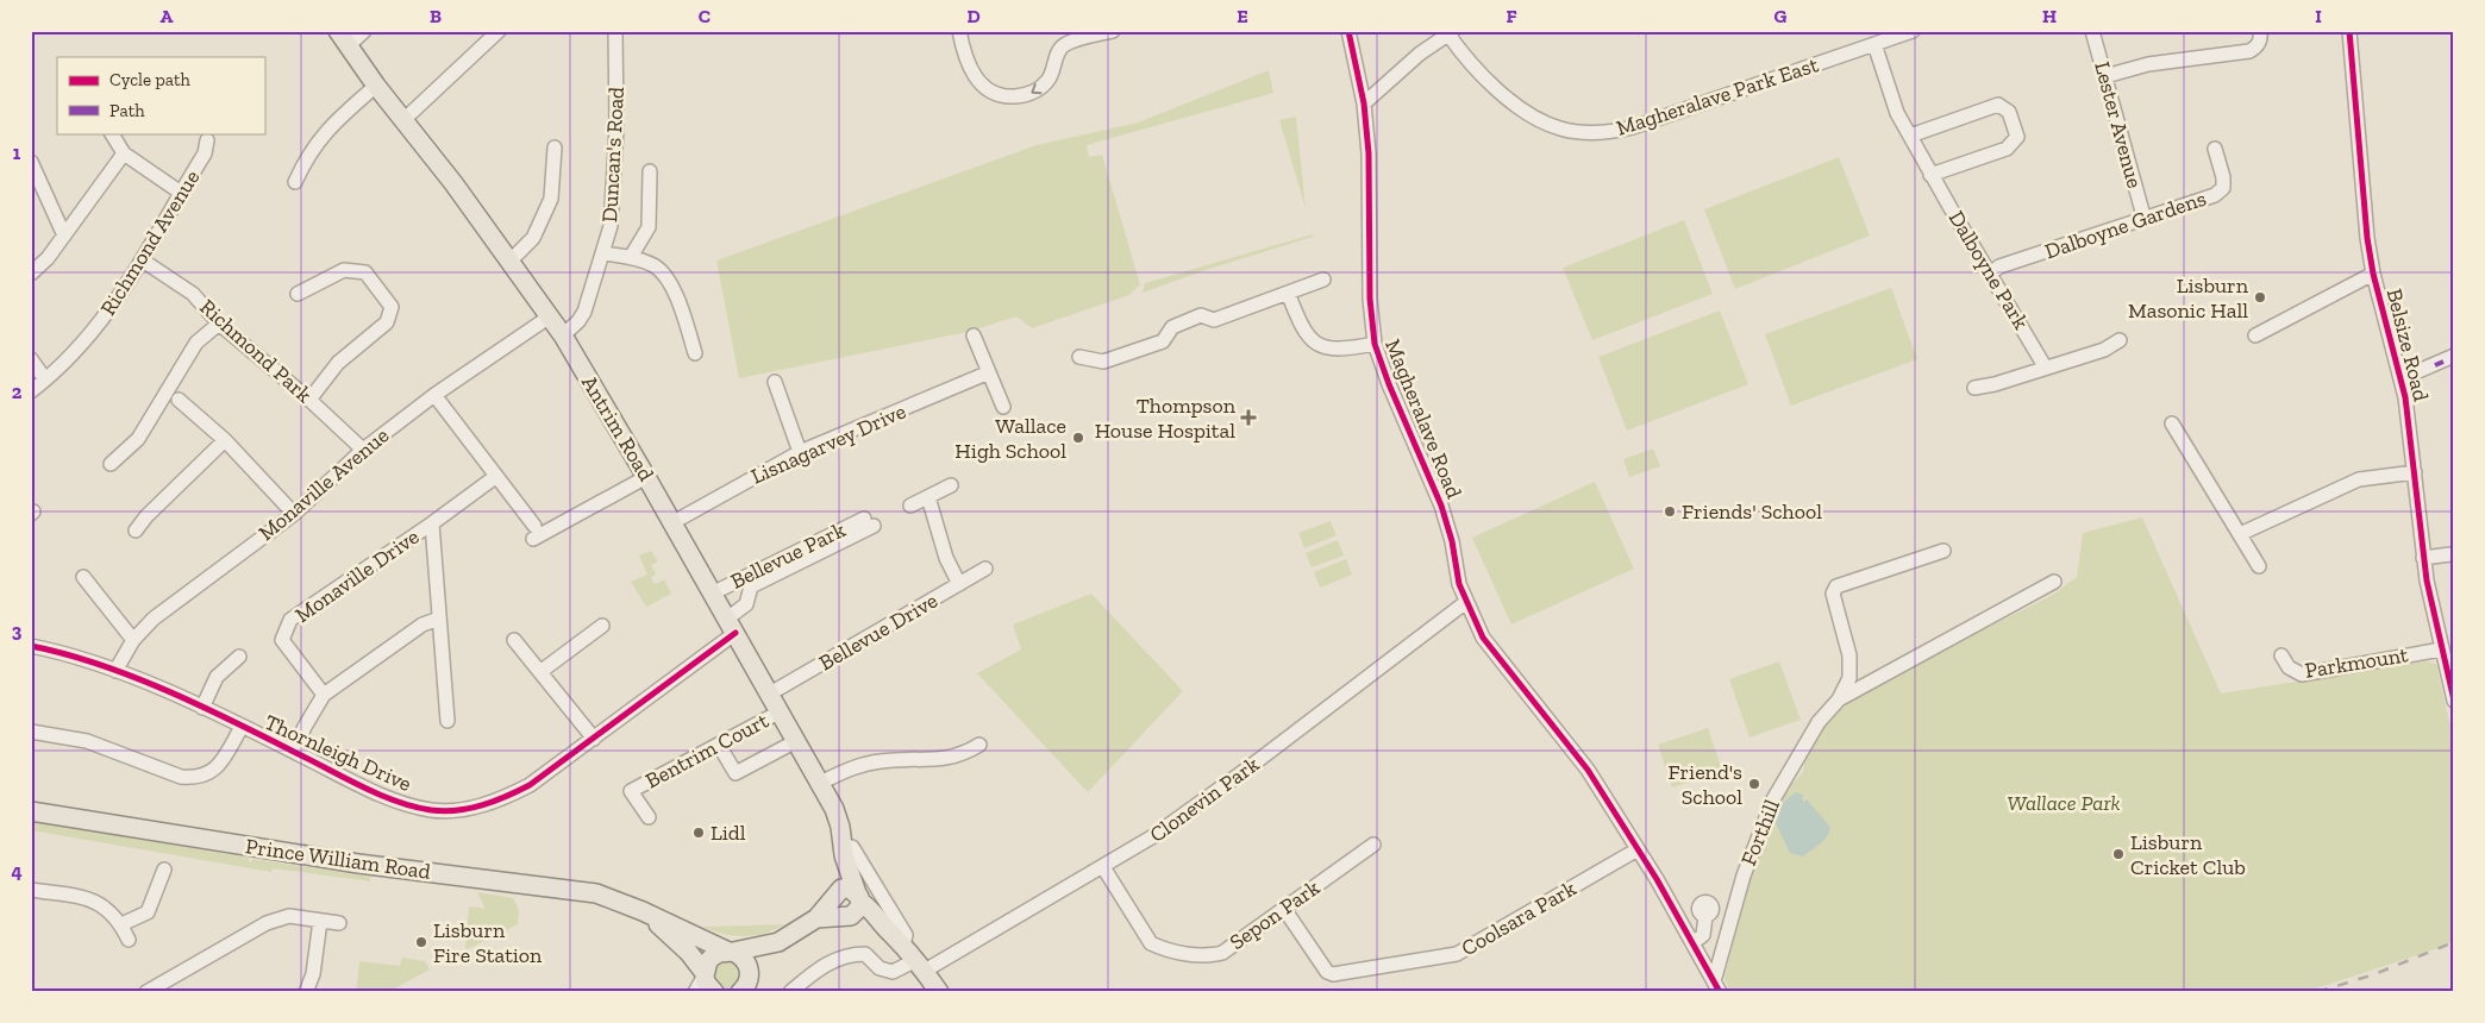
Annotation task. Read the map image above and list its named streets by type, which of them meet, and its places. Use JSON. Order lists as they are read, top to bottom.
{
  "streets": {
    "main road": ["Antrim Road", "Prince William Road"],
    "street": [
      "Magheralave Park East",
      "Lester Avenue",
      "Duncan's Road",
      "Dalboyne Gardens",
      "Richmond Avenue",
      "Dalboyne Park",
      "Belsize Road",
      "Richmond Park",
      "Magheralave Road",
      "Lisnagarvey Drive",
      "Monaville Avenue",
      "Bellevue Park",
      "Monaville Drive",
      "Bellevue Drive",
      "Parkmount",
      "Bentrim Court",
      "Thornleigh Drive",
      "Clonevin Park",
      "Forthill",
      "Sepon Park",
      "Coolsara Park"
    ]
  },
  "crossings": [
    ["Magheralave Park East", "Dalboyne Park"],
    ["Lester Avenue", "Dalboyne Gardens"],
    ["Duncan's Road", "Antrim Road"],
    ["Dalboyne Gardens", "Dalboyne Park"],
    ["Richmond Avenue", "Richmond Park"],
    ["Belsize Road", "Parkmount"],
    ["Richmond Park", "Monaville Avenue"],
    ["Magheralave Road", "Clonevin Park"],
    ["Magheralave Road", "Forthill"],
    ["Magheralave Road", "Coolsara Park"],
    ["Antrim Road", "Lisnagarvey Drive"],
    ["Antrim Road", "Monaville Avenue"],
    ["Antrim Road", "Bellevue Park"],
    ["Antrim Road", "Bellevue Drive"],
    ["Antrim Road", "Bentrim Court"],
    ["Antrim Road", "Thornleigh Drive"],
    ["Antrim Road", "Clonevin Park"],
    ["Monaville Avenue", "Thornleigh Drive"],
    ["Bellevue Park", "Thornleigh Drive"],
    ["Clonevin Park", "Sepon Park"],
    ["Sepon Park", "Coolsara Park"]
  ],
  "parks": ["Wallace Park"],
  "places": {
    "other": [
      "Lisburn Masonic Hall",
      "Wallace High School",
      "Friends' School",
      "Friend's School",
      "Lidl",
      "Lisburn Cricket Club",
      "Lisburn Fire Station"
    ],
    "health": ["Thompson House Hospital"]
  },
  "legend": ["Cycle path", "Path"],
  "grid": {
    "columns": [
      "A",
      "B",
      "C",
      "D",
      "E",
      "F",
      "G",
      "H",
      "I"
    ],
    "rows": [
      "1",
      "2",
      "3",
      "4"
    ]
  }
}
